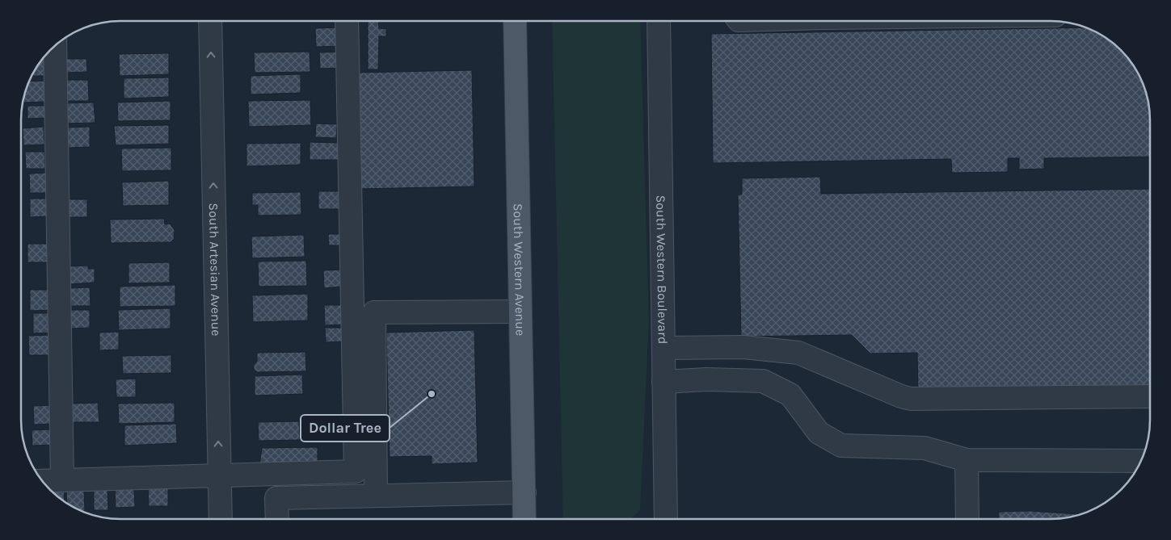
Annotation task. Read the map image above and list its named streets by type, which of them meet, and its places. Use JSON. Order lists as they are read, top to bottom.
{
  "streets": {
    "main road": ["South Western Avenue"],
    "street": ["South Western Boulevard", "South Artesian Avenue"]
  },
  "places": ["Dollar Tree"]
}
